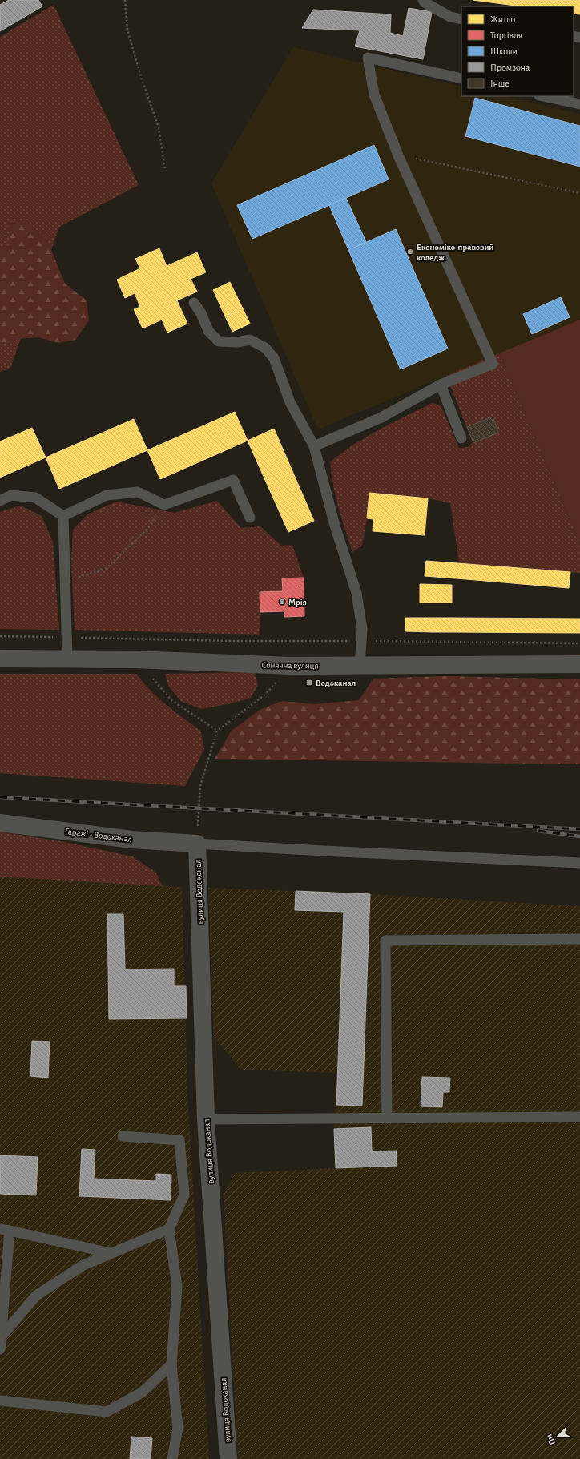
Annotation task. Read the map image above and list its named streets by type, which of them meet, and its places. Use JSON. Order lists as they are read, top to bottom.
{
  "streets": {
    "street": ["Сонячна вулиця", "Гаражі - Водоканал", "вулиця Водоканал"]
  },
  "crossings": [
    ["Гаражі - Водоканал", "вулиця Водоканал"]
  ],
  "places": {
    "other": ["Економіко-правовий коледж", "Мрія"],
    "transit": ["Водоканал"]
  },
  "legend": [
    "Житло",
    "Торгівля",
    "Школи",
    "Промзона",
    "Інше"
  ],
  "north": "bottom left"
}
